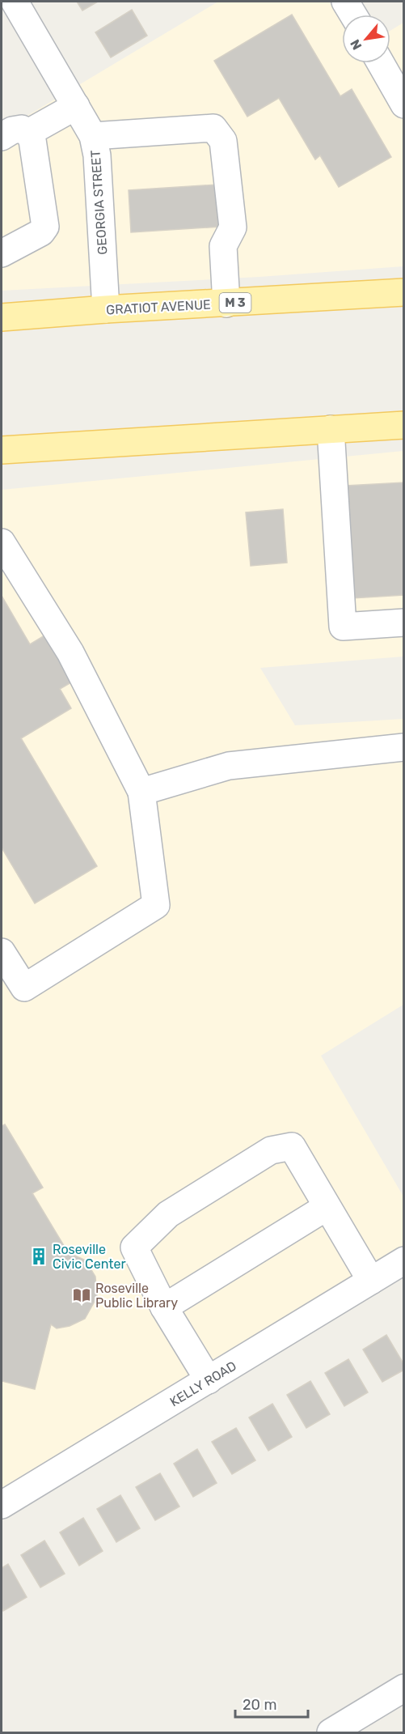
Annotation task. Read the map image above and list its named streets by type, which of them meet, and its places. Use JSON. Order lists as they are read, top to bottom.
{
  "streets": {
    "main road": ["M 3", "GRATIOT AVENUE"],
    "street": ["GEORGIA STREET", "KELLY ROAD"]
  },
  "crossings": [
    ["GEORGIA STREET", "GRATIOT AVENUE"]
  ],
  "places": {
    "building": ["Roseville Civic Center"],
    "library": ["Roseville Public Library"]
  },
  "scale_bar": "20 m",
  "north": "bottom left"
}
